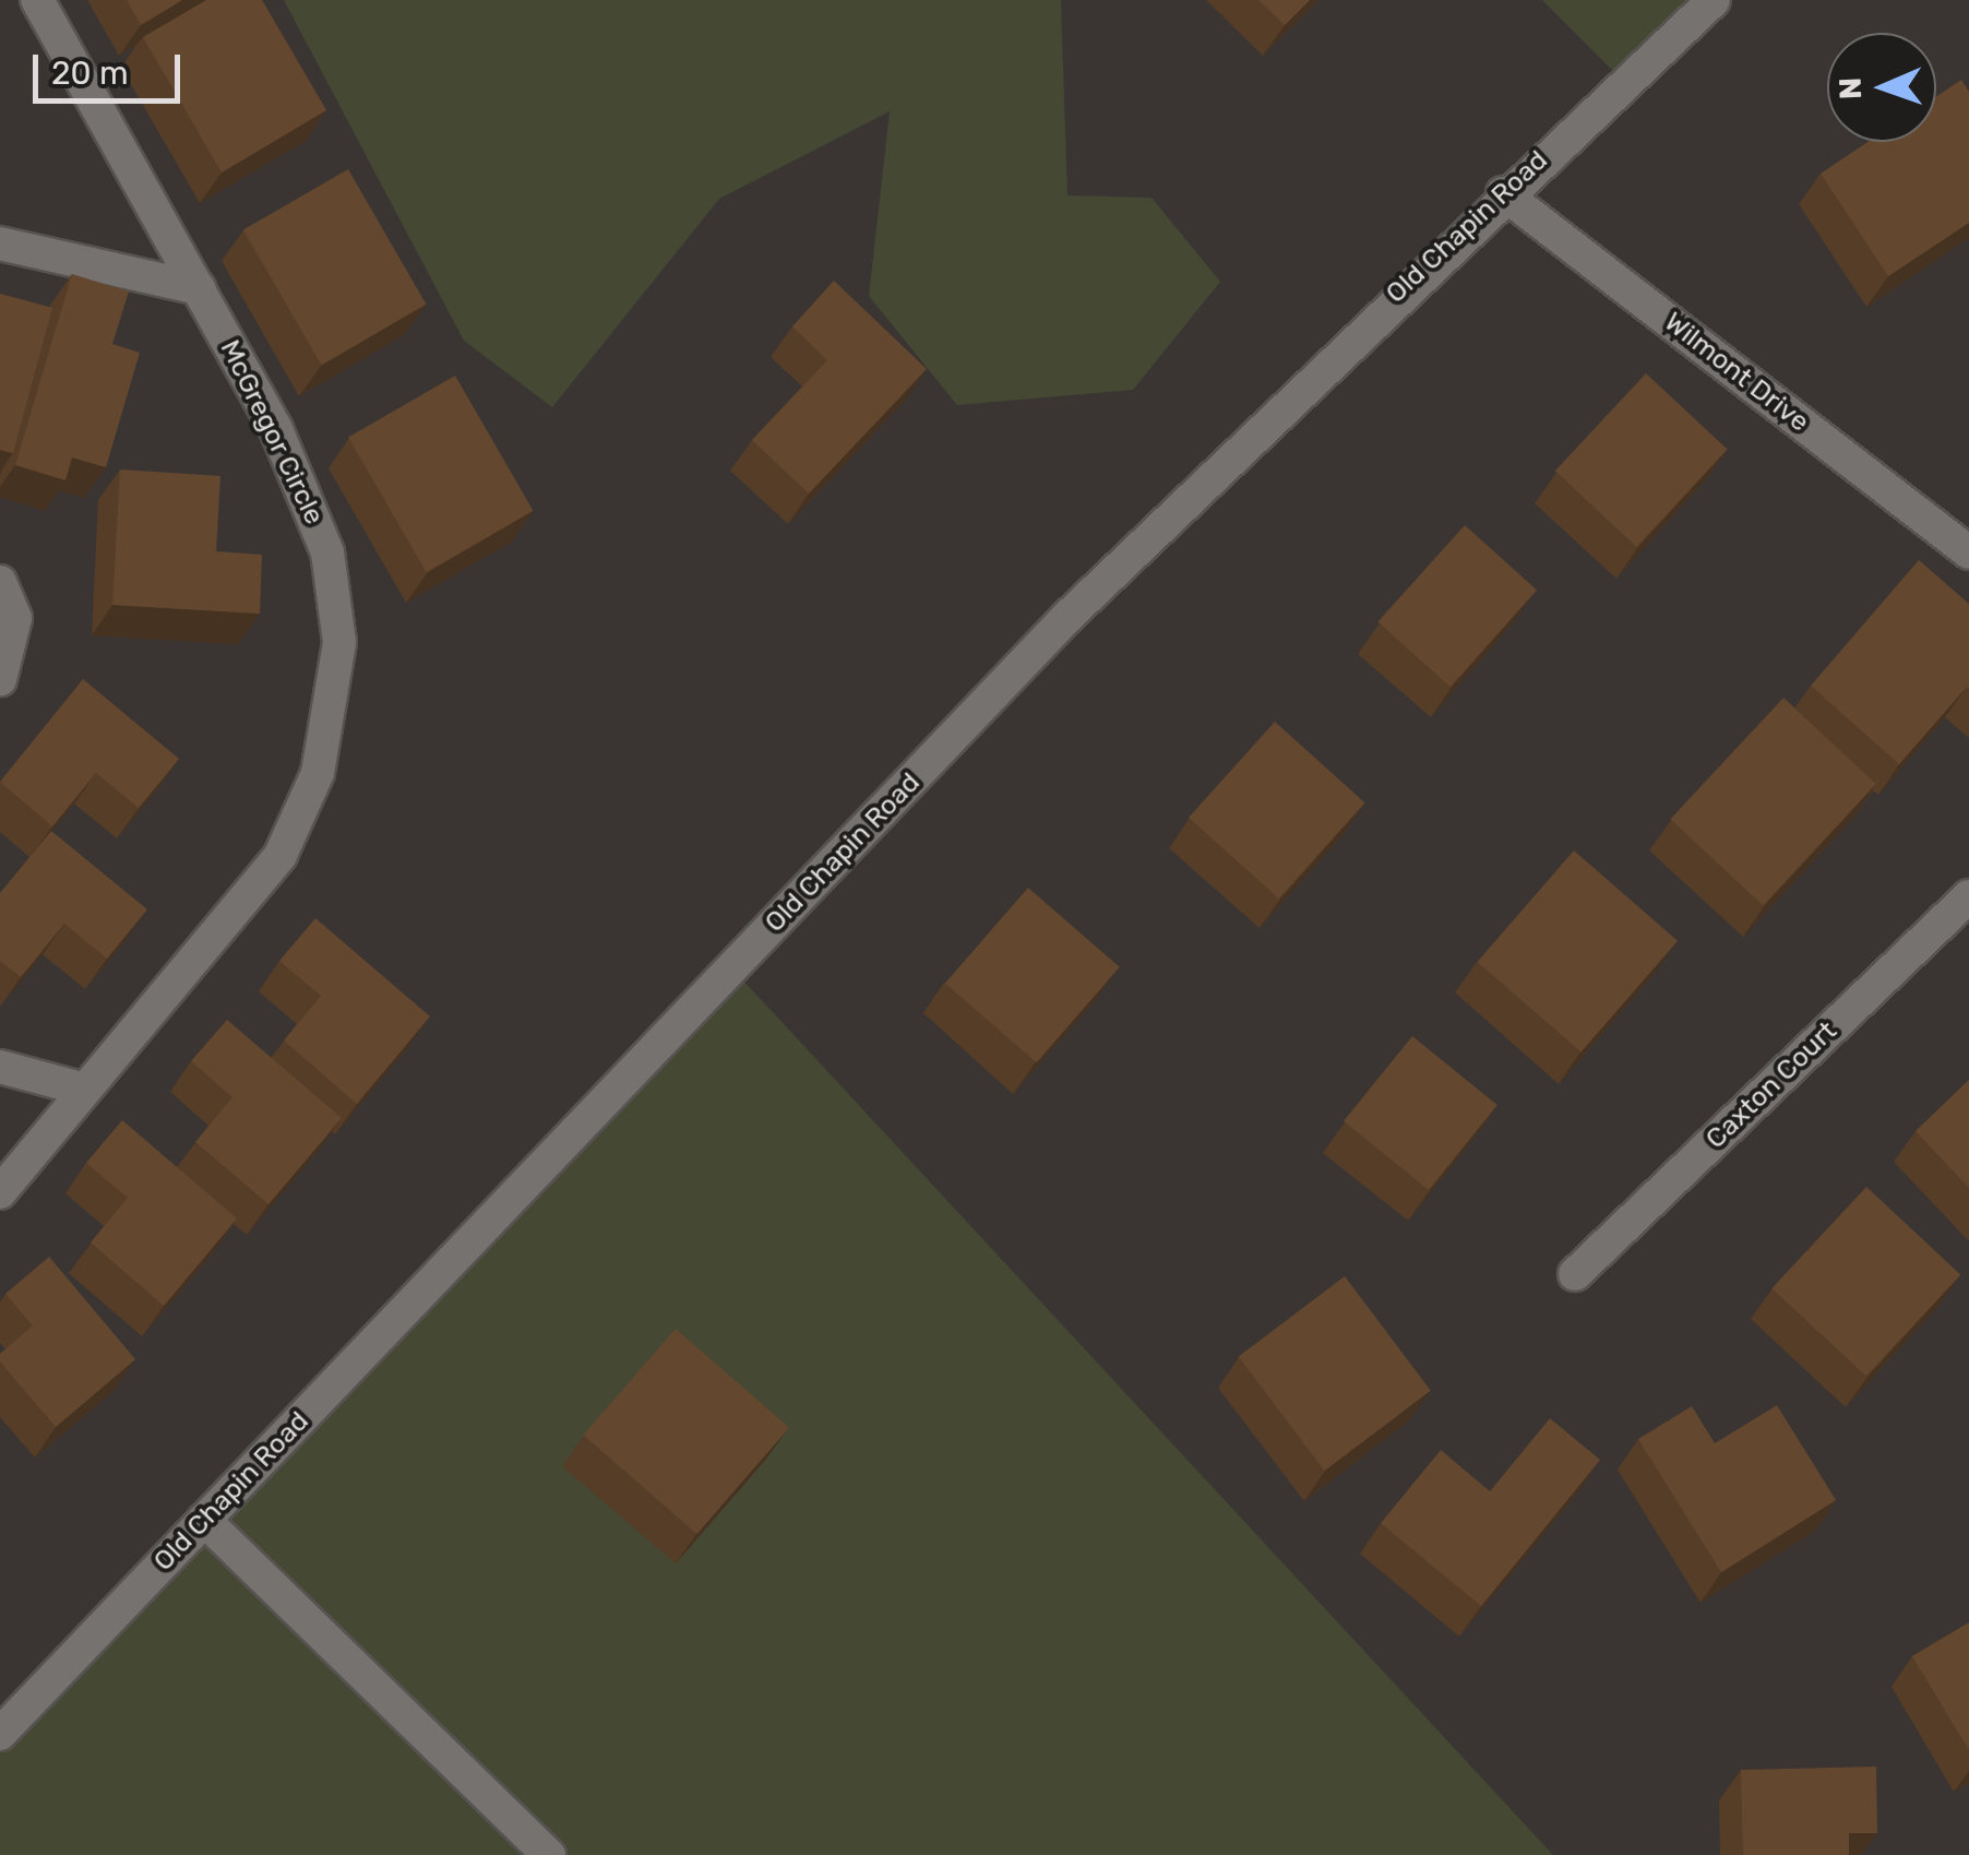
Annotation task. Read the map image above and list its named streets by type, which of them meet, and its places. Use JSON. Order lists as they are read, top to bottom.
{
  "streets": {
    "street": [
      "Old Chapin Road",
      "Wilmont Drive",
      "McGregor Circle",
      "Caxton Court"
    ]
  },
  "crossings": [
    ["Old Chapin Road", "Wilmont Drive"]
  ],
  "scale_bar": "20 m",
  "north": "left"
}
